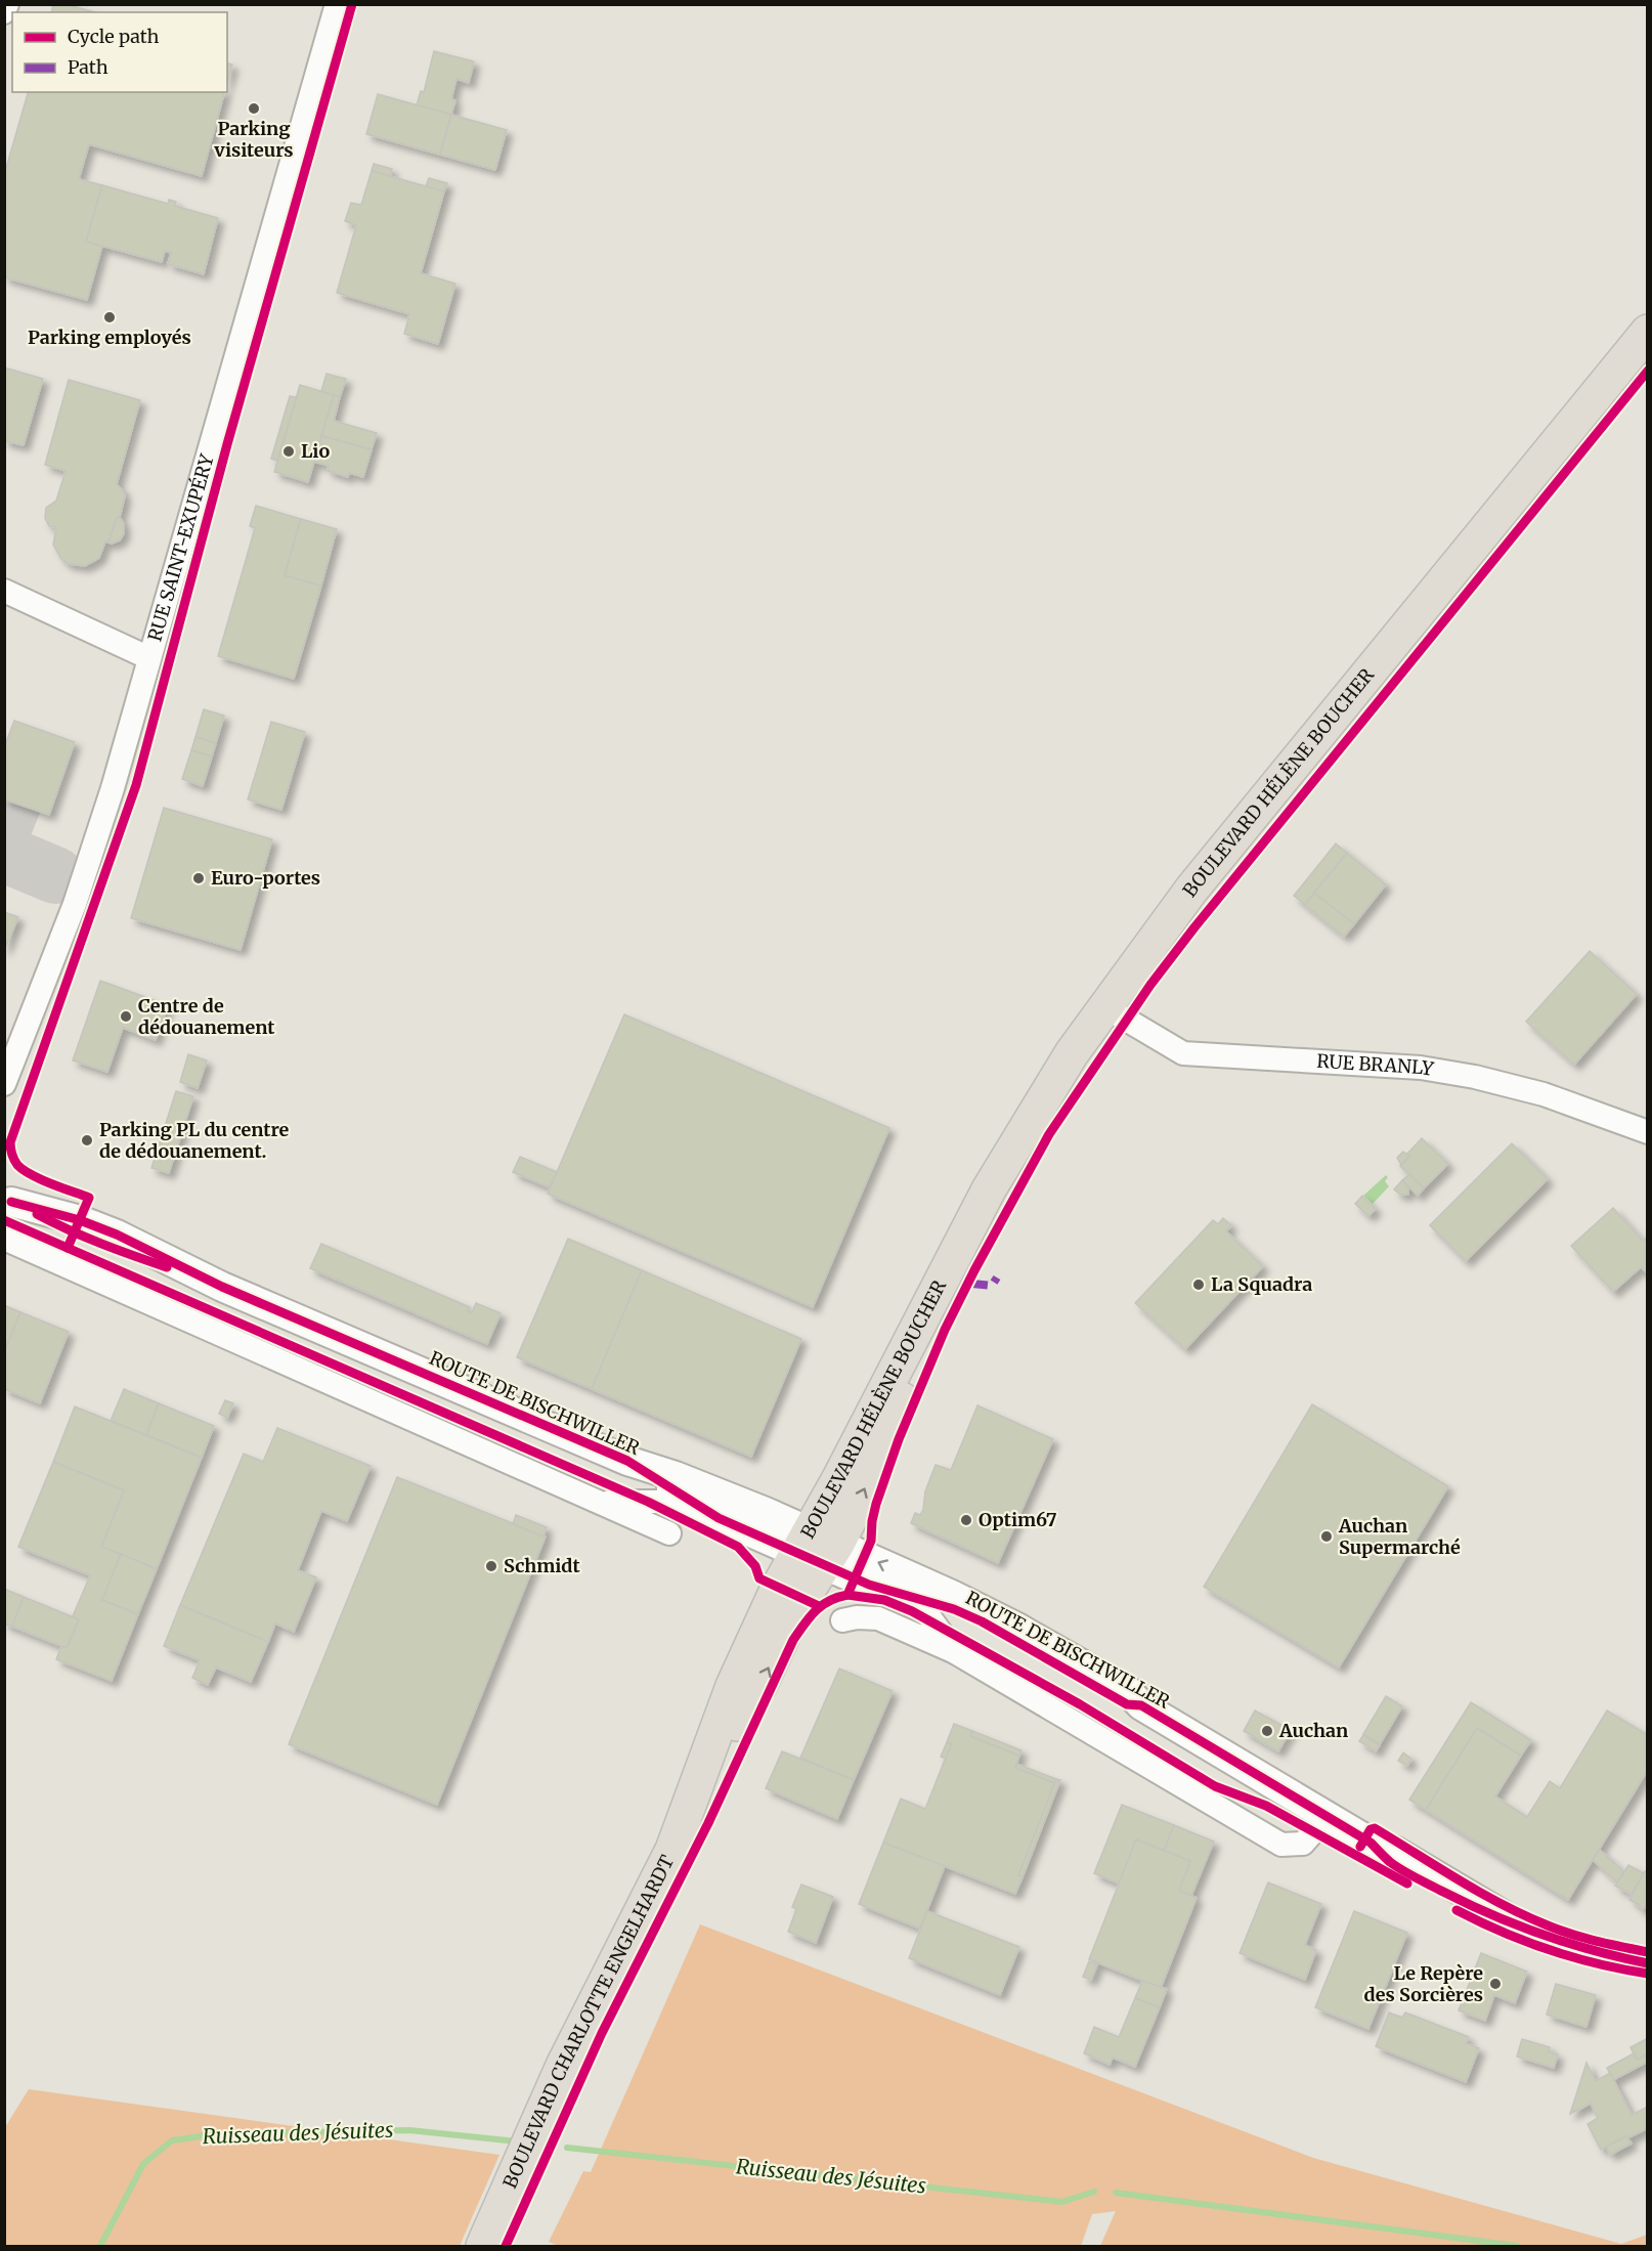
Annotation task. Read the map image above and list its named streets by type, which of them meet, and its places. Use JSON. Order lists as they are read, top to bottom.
{
  "streets": {
    "main road": ["BOULEVARD HÉLÈNE BOUCHER", "BOULEVARD CHARLOTTE ENGELHARDT"],
    "street": ["RUE SAINT-EXUPÉRY", "RUE BRANLY", "ROUTE DE BISCHWILLER"]
  },
  "crossings": [
    ["BOULEVARD HÉLÈNE BOUCHER", "RUE BRANLY"],
    ["BOULEVARD HÉLÈNE BOUCHER", "ROUTE DE BISCHWILLER"],
    ["BOULEVARD HÉLÈNE BOUCHER", "BOULEVARD CHARLOTTE ENGELHARDT"],
    ["ROUTE DE BISCHWILLER", "BOULEVARD CHARLOTTE ENGELHARDT"]
  ],
  "water": ["Ruisseau des Jésuites"],
  "places": [
    "Parking visiteurs",
    "Parking employés",
    "Lio",
    "Euro-portes",
    "Centre de dédouanement",
    "Parking PL du centre de dédouanement.",
    "La Squadra",
    "Optim67",
    "Auchan Supermarché",
    "Schmidt",
    "Auchan",
    "Le Repère des Sorcières"
  ],
  "legend": ["Cycle path", "Path"]
}
